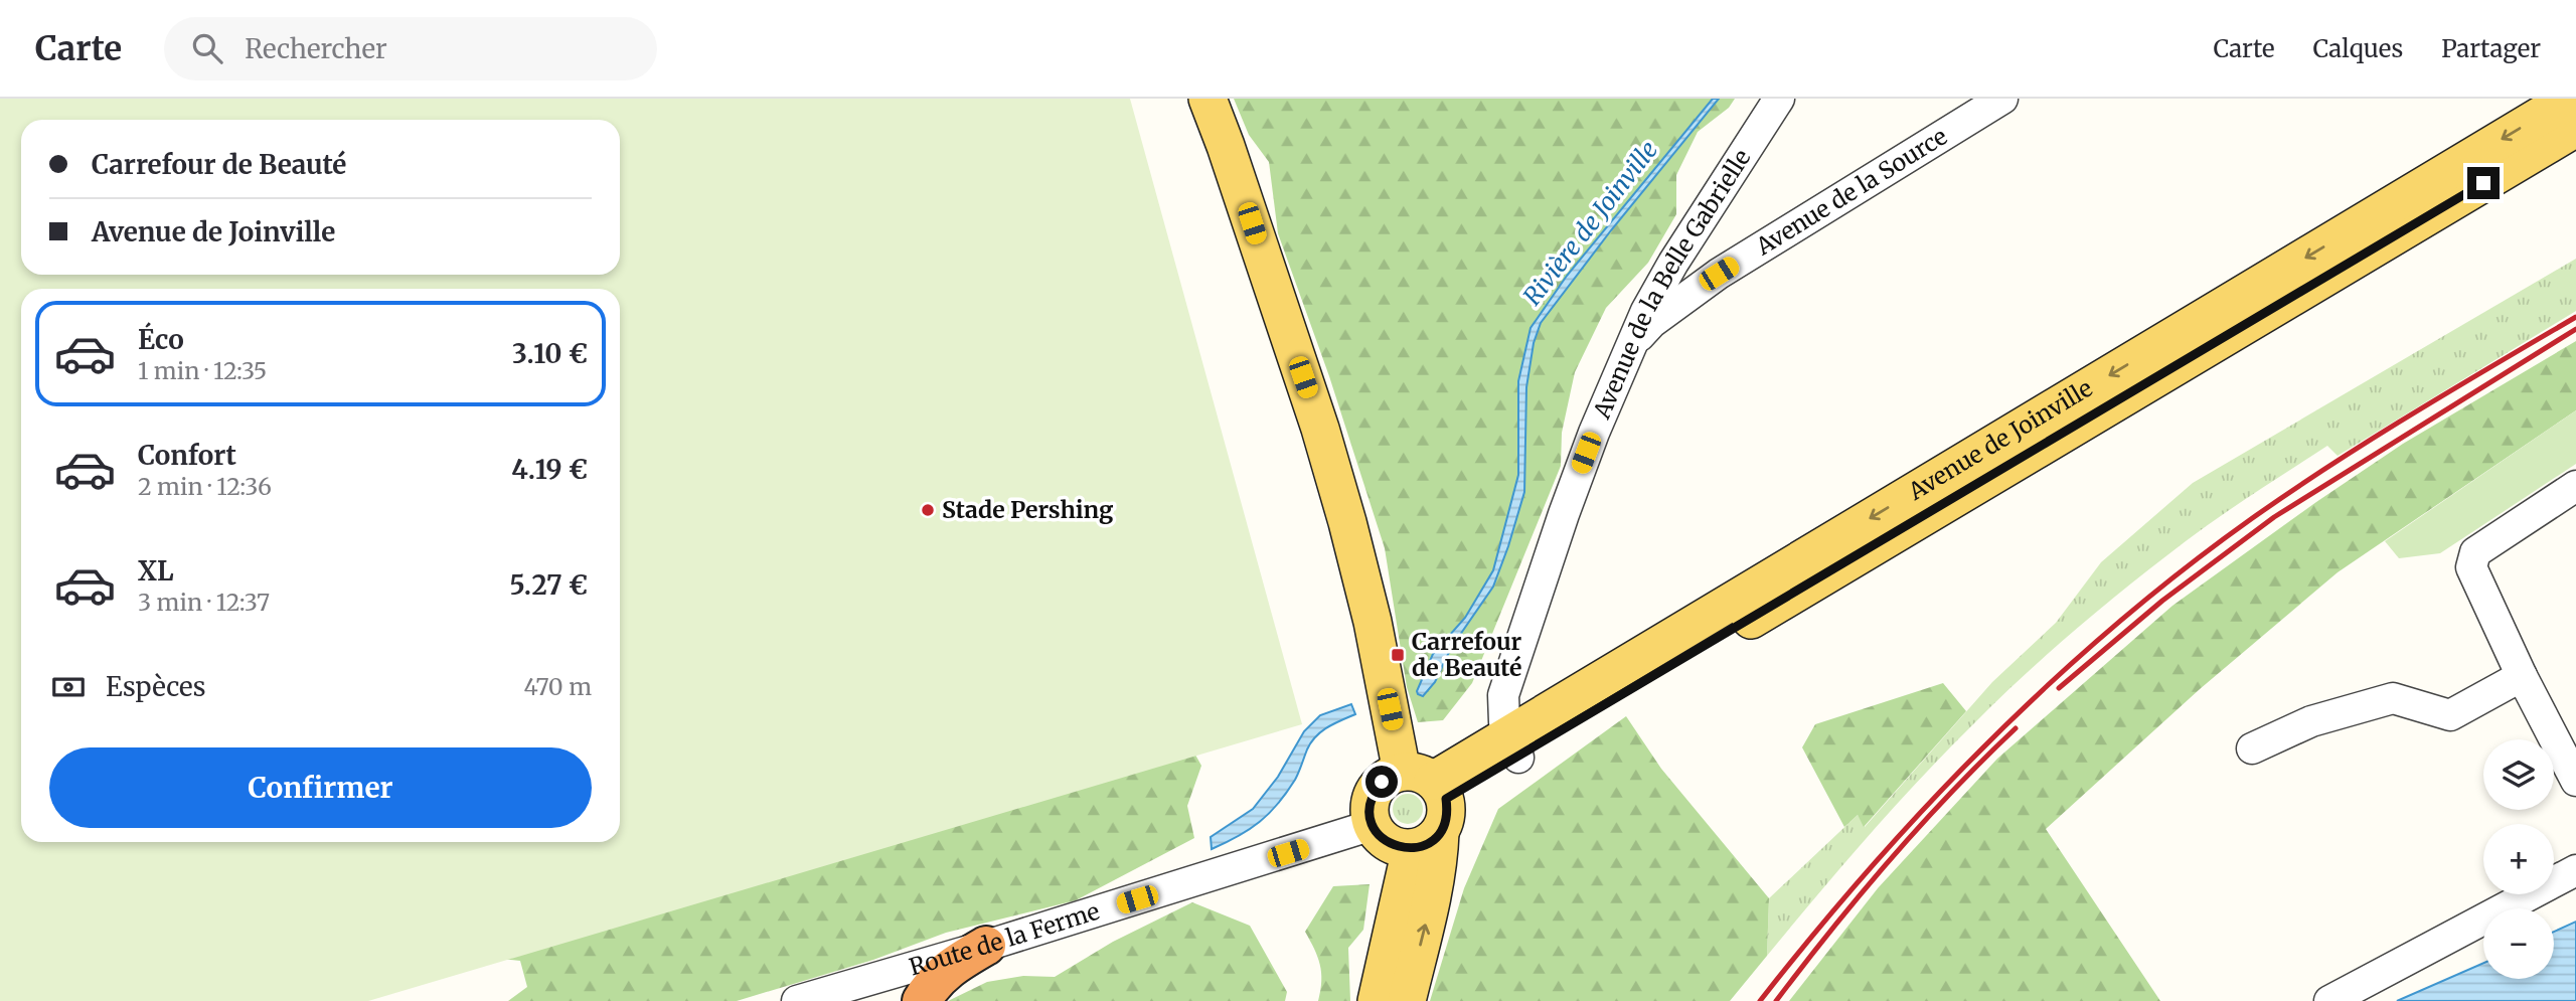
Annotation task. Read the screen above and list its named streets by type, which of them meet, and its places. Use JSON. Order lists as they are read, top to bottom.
{
  "streets": {
    "main road": ["Avenue de Joinville"],
    "street": ["Avenue de la Source", "Avenue de la Belle Gabrielle", "Route de la Ferme"]
  },
  "crossings": [
    ["Avenue de la Source", "Avenue de la Belle Gabrielle"],
    ["Avenue de la Belle Gabrielle", "Avenue de Joinville"]
  ],
  "water": ["Rivière de Joinville"],
  "places": {
    "other": ["Stade Pershing"],
    "transit": ["Carrefour de Beauté"]
  },
  "page": {
    "header": "Carte",
    "search": "Rechercher",
    "nav": ["Carte", "Calques", "Partager"],
    "banner": ["Carrefour de Beauté", "Avenue de Joinville"],
    "list": [
      {
        "name": "Éco",
        "note": "1 min · 12:35",
        "value": "3.10 €"
      },
      {
        "name": "Confort",
        "note": "2 min · 12:36",
        "value": "4.19 €"
      },
      {
        "name": "XL",
        "note": "3 min · 12:37",
        "value": "5.27 €"
      }
    ],
    "pay": ["Espèces", "470 m"],
    "buttons": "Confirmer",
    "map_buttons": ["+", "−"]
  }
}
